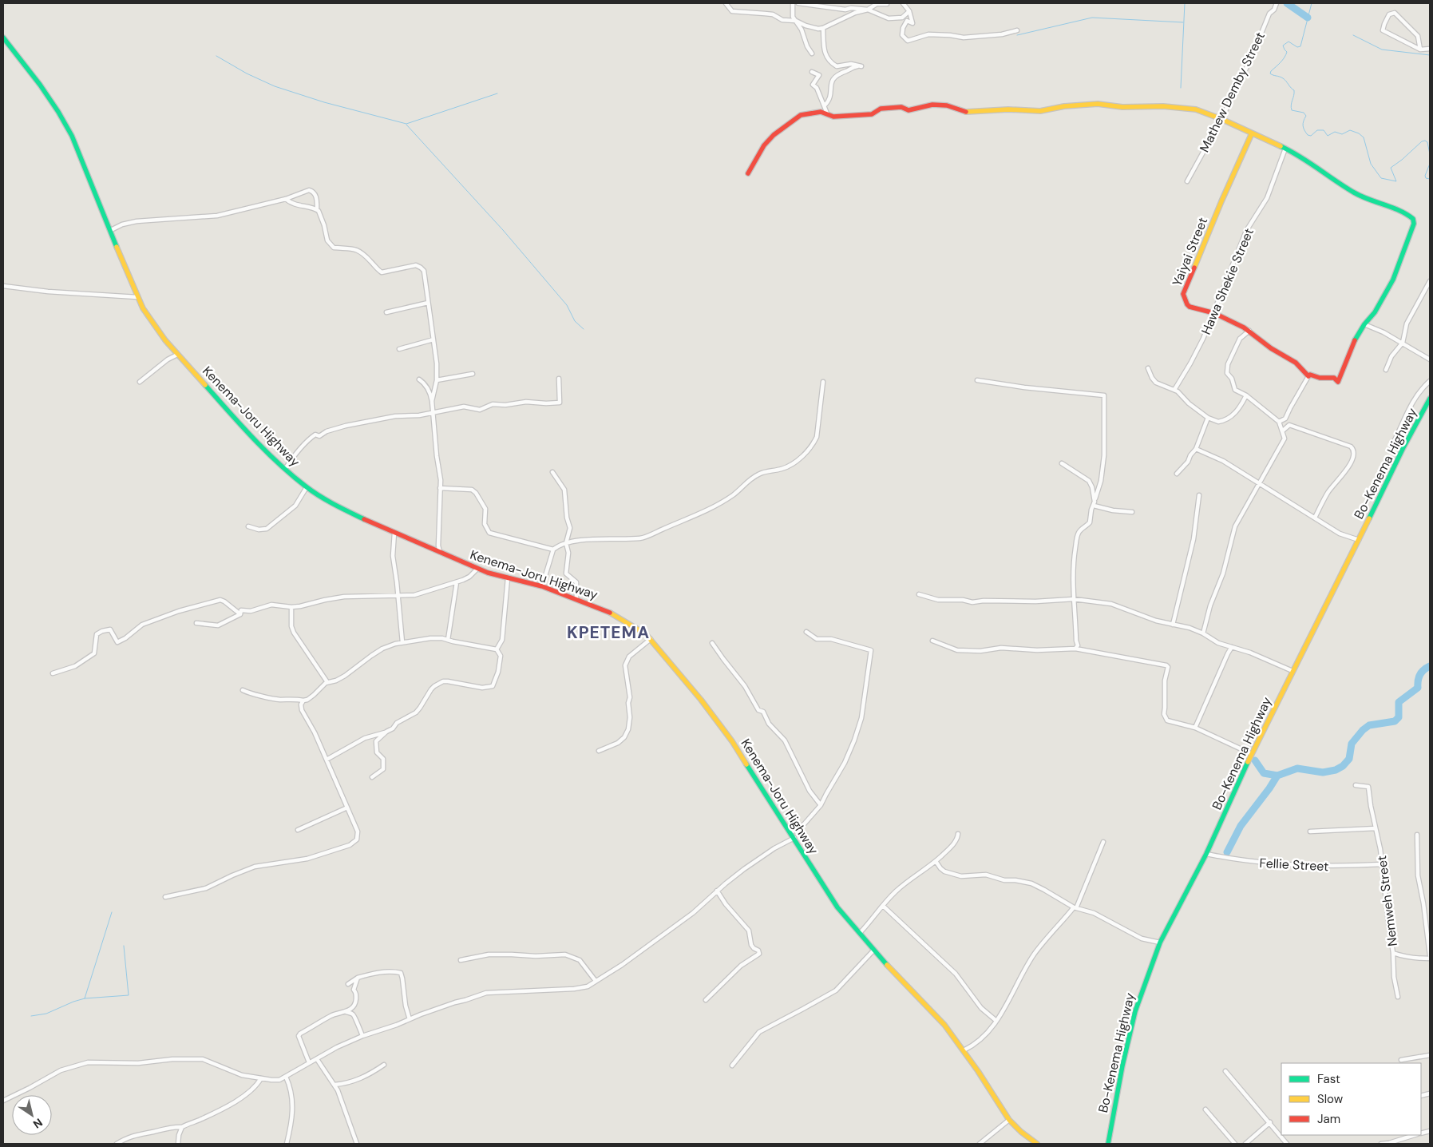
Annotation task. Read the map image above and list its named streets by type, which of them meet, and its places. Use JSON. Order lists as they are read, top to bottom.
{
  "streets": {
    "main road": ["Yaiyai Street", "Kenema-Joru Highway", "Bo-Kenema Highway"],
    "street": [
      "Mathew Demby Street",
      "Hawa Shekie Street",
      "Fellie Street",
      "Nemweh Street"
    ]
  },
  "crossings": [
    ["Yaiyai Street", "Hawa Shekie Street"],
    ["Bo-Kenema Highway", "Fellie Street"],
    ["Fellie Street", "Nemweh Street"]
  ],
  "districts": ["KPETEMA"],
  "legend": ["Fast", "Slow", "Jam"],
  "north": "bottom right"
}
